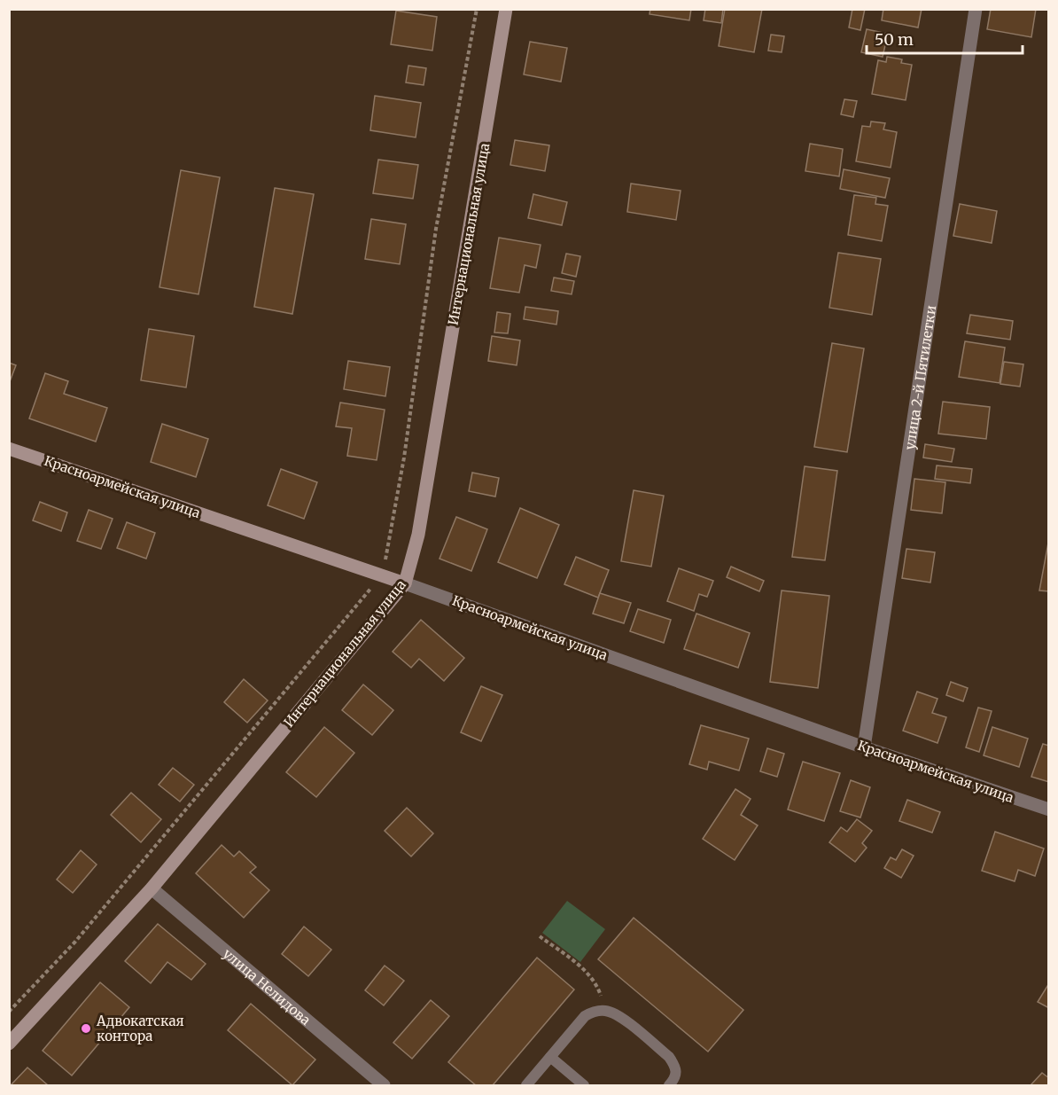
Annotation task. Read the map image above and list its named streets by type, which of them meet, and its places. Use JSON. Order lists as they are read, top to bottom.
{
  "streets": {
    "main road": ["Интернациональная улица", "Красноармейская улица"],
    "street": ["улица 2-й Пятилетки", "улица Нелидова"]
  },
  "crossings": [
    ["Интернациональная улица", "Красноармейская улица"],
    ["Интернациональная улица", "улица Нелидова"],
    ["улица 2-й Пятилетки", "Красноармейская улица"]
  ],
  "places": ["Адвокатская контора"],
  "scale_bar": "50 m"
}
